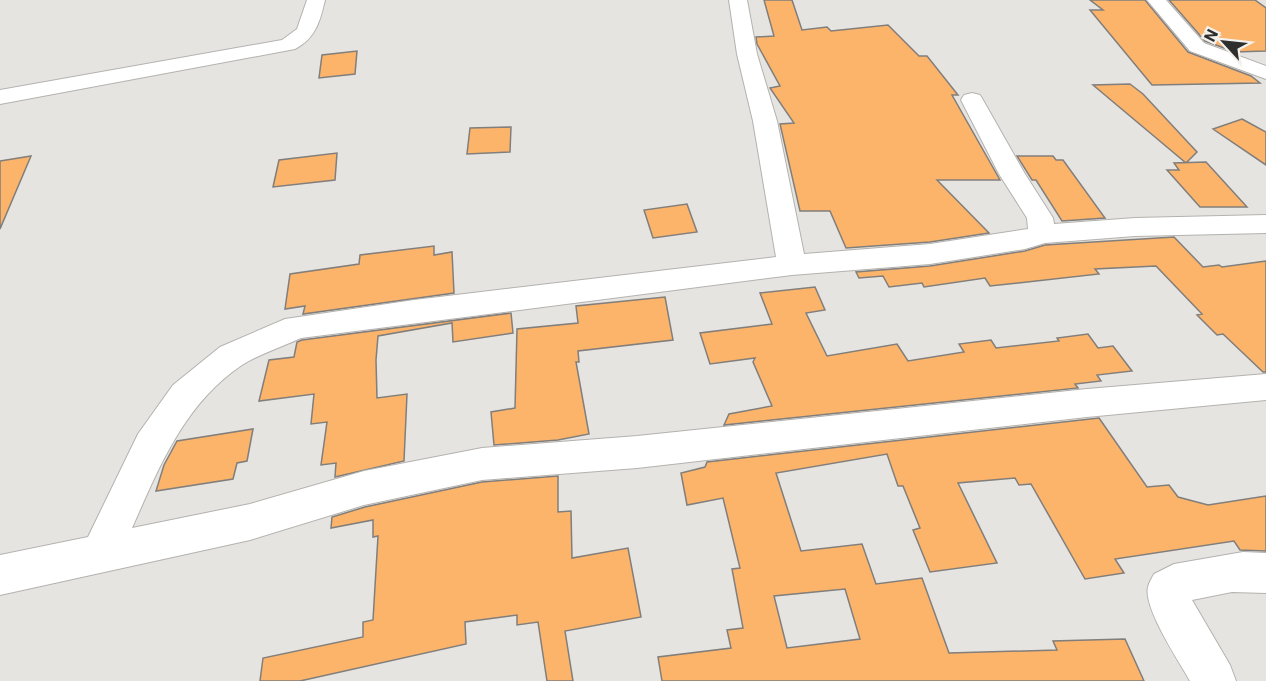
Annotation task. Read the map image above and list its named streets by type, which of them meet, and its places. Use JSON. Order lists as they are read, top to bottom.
{
  "north": "top left"
}
